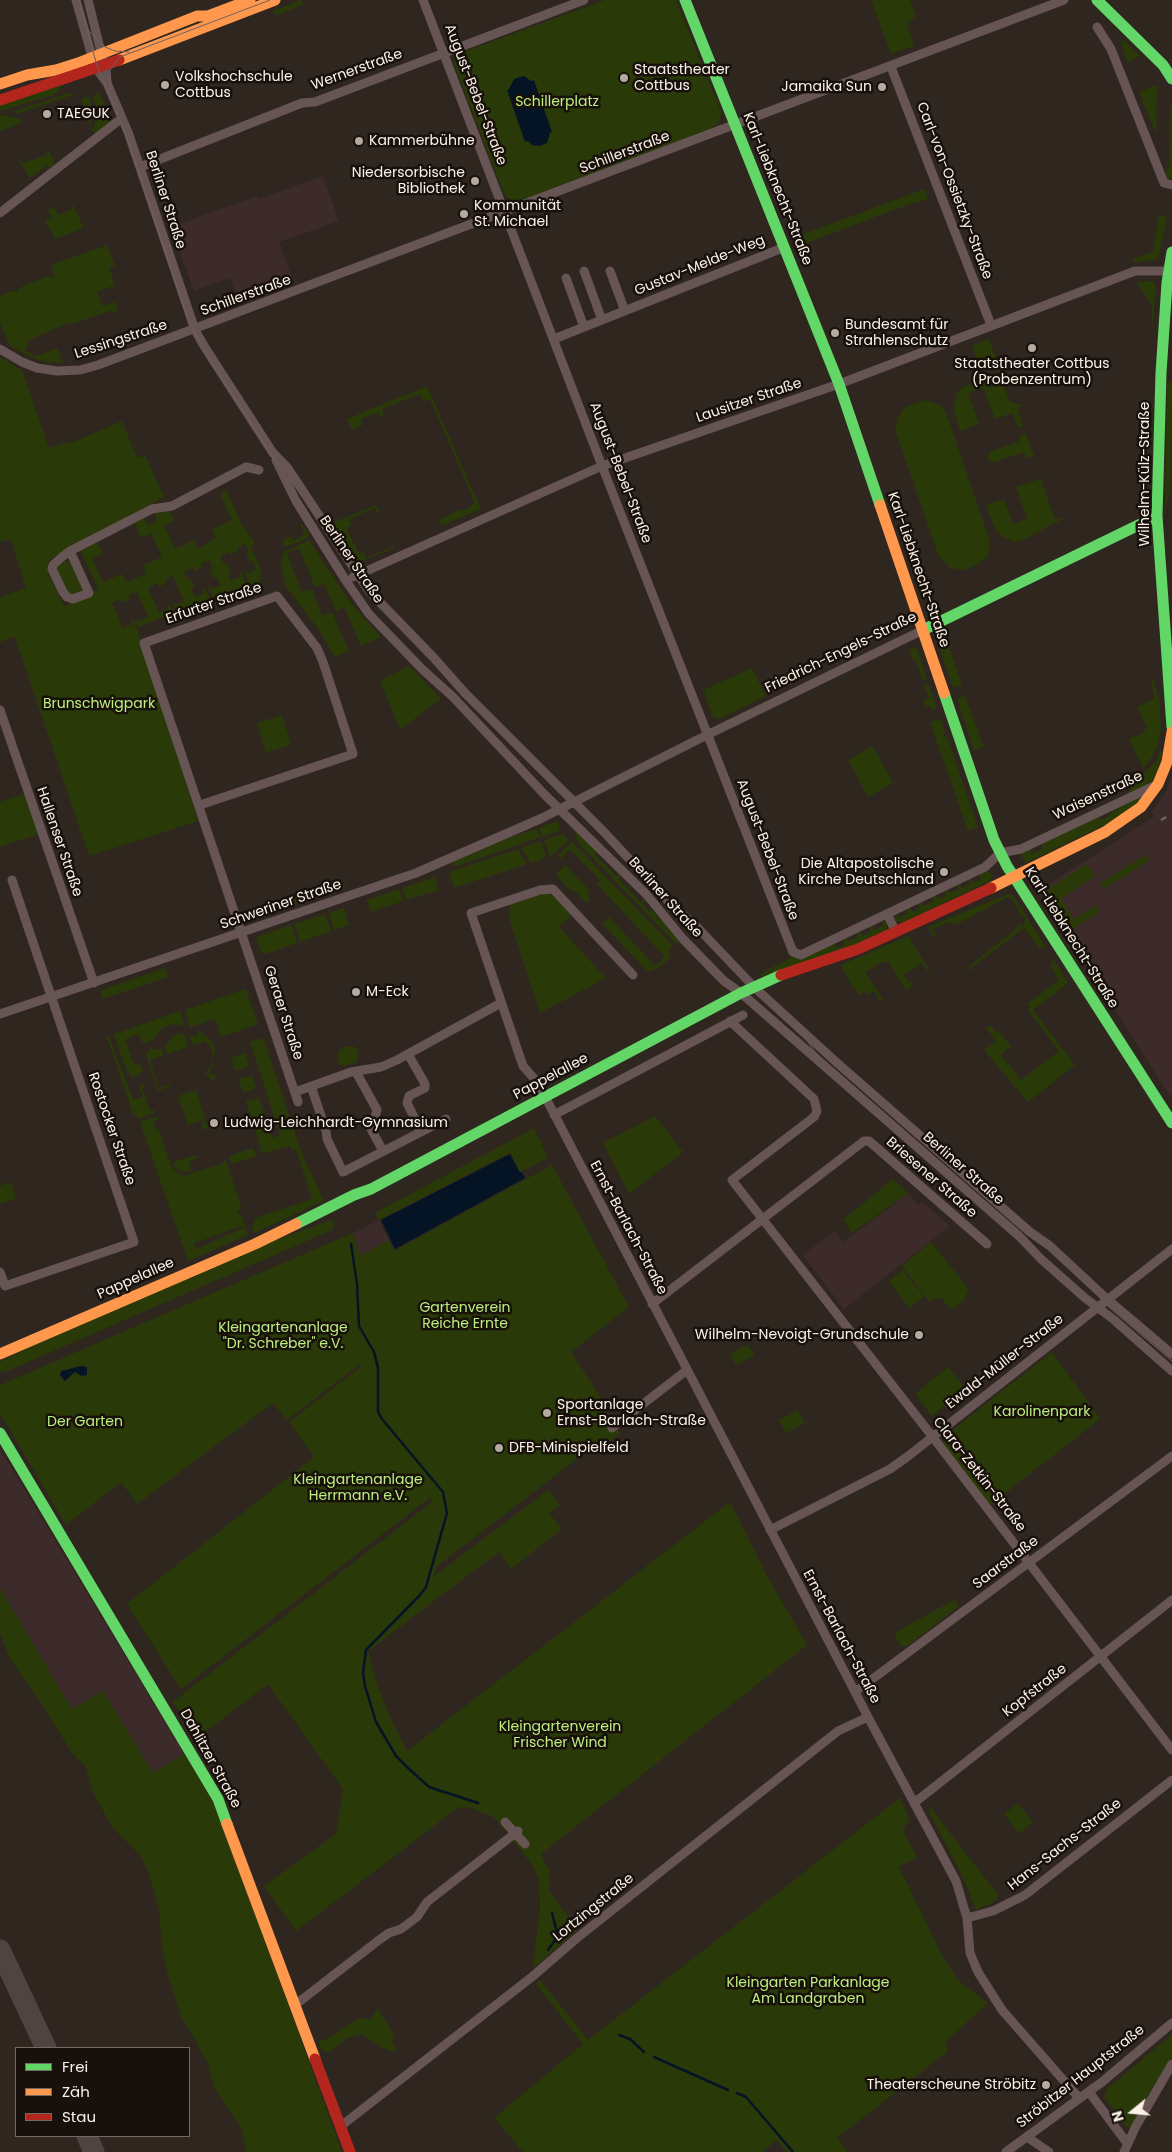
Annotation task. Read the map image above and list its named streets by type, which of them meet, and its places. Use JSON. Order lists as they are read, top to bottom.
{
  "streets": {
    "main road": [
      "Karl-Liebknecht-Straße",
      "Wilhelm-Külz-Straße",
      "Friedrich-Engels-Straße",
      "Waisenstraße",
      "Pappelallee",
      "Dahlitzer Straße"
    ],
    "street": [
      "Wernerstraße",
      "August-Bebel-Straße",
      "Schillerstraße",
      "Carl-von-Ossietzky-Straße",
      "Berliner Straße",
      "Gustav-Melde-Weg",
      "Lessingstraße",
      "Lausitzer Straße",
      "Erfurter Straße",
      "Hallenser Straße",
      "Schweriner Straße",
      "Geraer Straße",
      "Rostocker Straße",
      "Briesener Straße",
      "Ernst-Barlach-Straße",
      "Ewald-Müller-Straße",
      "Clara-Zetkin-Straße",
      "Saarstraße",
      "Kopfstraße",
      "Hans-Sachs-Straße",
      "Lortzingstraße",
      "Ströbitzer Hauptstraße"
    ]
  },
  "crossings": [
    ["Wernerstraße", "August-Bebel-Straße"],
    ["Wernerstraße", "Berliner Straße"],
    ["August-Bebel-Straße", "Schillerstraße"],
    ["August-Bebel-Straße", "Gustav-Melde-Weg"],
    ["August-Bebel-Straße", "Lausitzer Straße"],
    ["August-Bebel-Straße", "Friedrich-Engels-Straße"],
    ["August-Bebel-Straße", "Waisenstraße"],
    ["Schillerstraße", "Karl-Liebknecht-Straße"],
    ["Schillerstraße", "Carl-von-Ossietzky-Straße"],
    ["Schillerstraße", "Berliner Straße"],
    ["Schillerstraße", "Lessingstraße"],
    ["Karl-Liebknecht-Straße", "Gustav-Melde-Weg"],
    ["Karl-Liebknecht-Straße", "Lausitzer Straße"],
    ["Karl-Liebknecht-Straße", "Friedrich-Engels-Straße"],
    ["Karl-Liebknecht-Straße", "Waisenstraße"],
    ["Carl-von-Ossietzky-Straße", "Lausitzer Straße"],
    ["Berliner Straße", "Lessingstraße"],
    ["Berliner Straße", "Lausitzer Straße"],
    ["Berliner Straße", "Friedrich-Engels-Straße"],
    ["Berliner Straße", "Waisenstraße"],
    ["Berliner Straße", "Schweriner Straße"],
    ["Berliner Straße", "Pappelallee"],
    ["Berliner Straße", "Ewald-Müller-Straße"],
    ["Lausitzer Straße", "Wilhelm-Külz-Straße"],
    ["Wilhelm-Külz-Straße", "Friedrich-Engels-Straße"],
    ["Erfurter Straße", "Schweriner Straße"],
    ["Erfurter Straße", "Geraer Straße"],
    ["Friedrich-Engels-Straße", "Schweriner Straße"],
    ["Waisenstraße", "Pappelallee"],
    ["Hallenser Straße", "Schweriner Straße"],
    ["Schweriner Straße", "Geraer Straße"],
    ["Schweriner Straße", "Rostocker Straße"],
    ["Pappelallee", "Ernst-Barlach-Straße"],
    ["Briesener Straße", "Ernst-Barlach-Straße"],
    ["Briesener Straße", "Clara-Zetkin-Straße"],
    ["Ernst-Barlach-Straße", "Ewald-Müller-Straße"],
    ["Ernst-Barlach-Straße", "Saarstraße"],
    ["Ernst-Barlach-Straße", "Kopfstraße"],
    ["Ernst-Barlach-Straße", "Hans-Sachs-Straße"],
    ["Ernst-Barlach-Straße", "Lortzingstraße"],
    ["Ernst-Barlach-Straße", "Ströbitzer Hauptstraße"],
    ["Ewald-Müller-Straße", "Clara-Zetkin-Straße"],
    ["Clara-Zetkin-Straße", "Saarstraße"],
    ["Clara-Zetkin-Straße", "Kopfstraße"],
    ["Dahlitzer Straße", "Lortzingstraße"]
  ],
  "parks": [
    "Schillerplatz",
    "Brunschwigpark",
    "Gartenverein Reiche Ernte",
    "Kleingartenanlage \"Dr. Schreber\" e.V.",
    "Karolinenpark",
    "Der Garten",
    "Kleingartenanlage Herrmann e.V.",
    "Kleingartenverein Frischer Wind",
    "Kleingarten Parkanlage Am Landgraben"
  ],
  "places": [
    "Staatstheater Cottbus",
    "Volkshochschule Cottbus",
    "Jamaika Sun",
    "TAEGUK",
    "Kammerbühne",
    "Niedersorbische Bibliothek",
    "Kommunität St. Michael",
    "Bundesamt für Strahlenschutz",
    "Staatstheater Cottbus (Probenzentrum)",
    "Die Altapostolische Kirche Deutschland",
    "M-Eck",
    "Ludwig-Leichhardt-Gymnasium",
    "Wilhelm-Nevoigt-Grundschule",
    "Sportanlage Ernst-Barlach-Straße",
    "DFB-Minispielfeld",
    "Theaterscheune Ströbitz"
  ],
  "legend": ["Frei", "Zäh", "Stau"],
  "north": "left"
}
